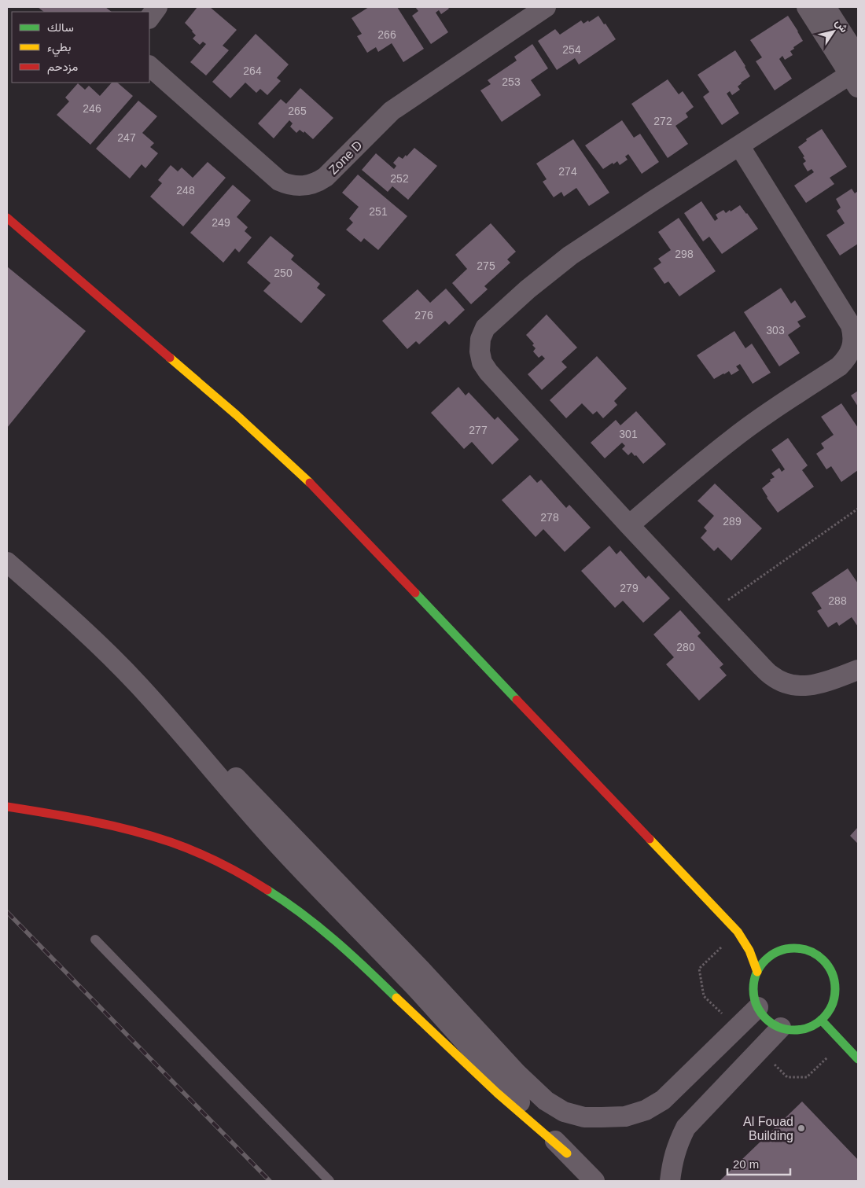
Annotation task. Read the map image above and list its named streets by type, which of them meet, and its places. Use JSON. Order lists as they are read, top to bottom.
{
  "streets": {
    "street": ["Zone D"]
  },
  "places": ["Al Fouad Building"],
  "house_numbers": [
    "266",
    "254",
    "264",
    "253",
    "246",
    "265",
    "272",
    "247",
    "274",
    "252",
    "248",
    "251",
    "249",
    "298",
    "275",
    "250",
    "276",
    "303",
    "277",
    "301",
    "278",
    "289",
    "279",
    "288",
    "280"
  ],
  "legend": ["سالك", "بطيء", "مزدحم"],
  "scale_bar": "20 m",
  "north": "top right"
}
